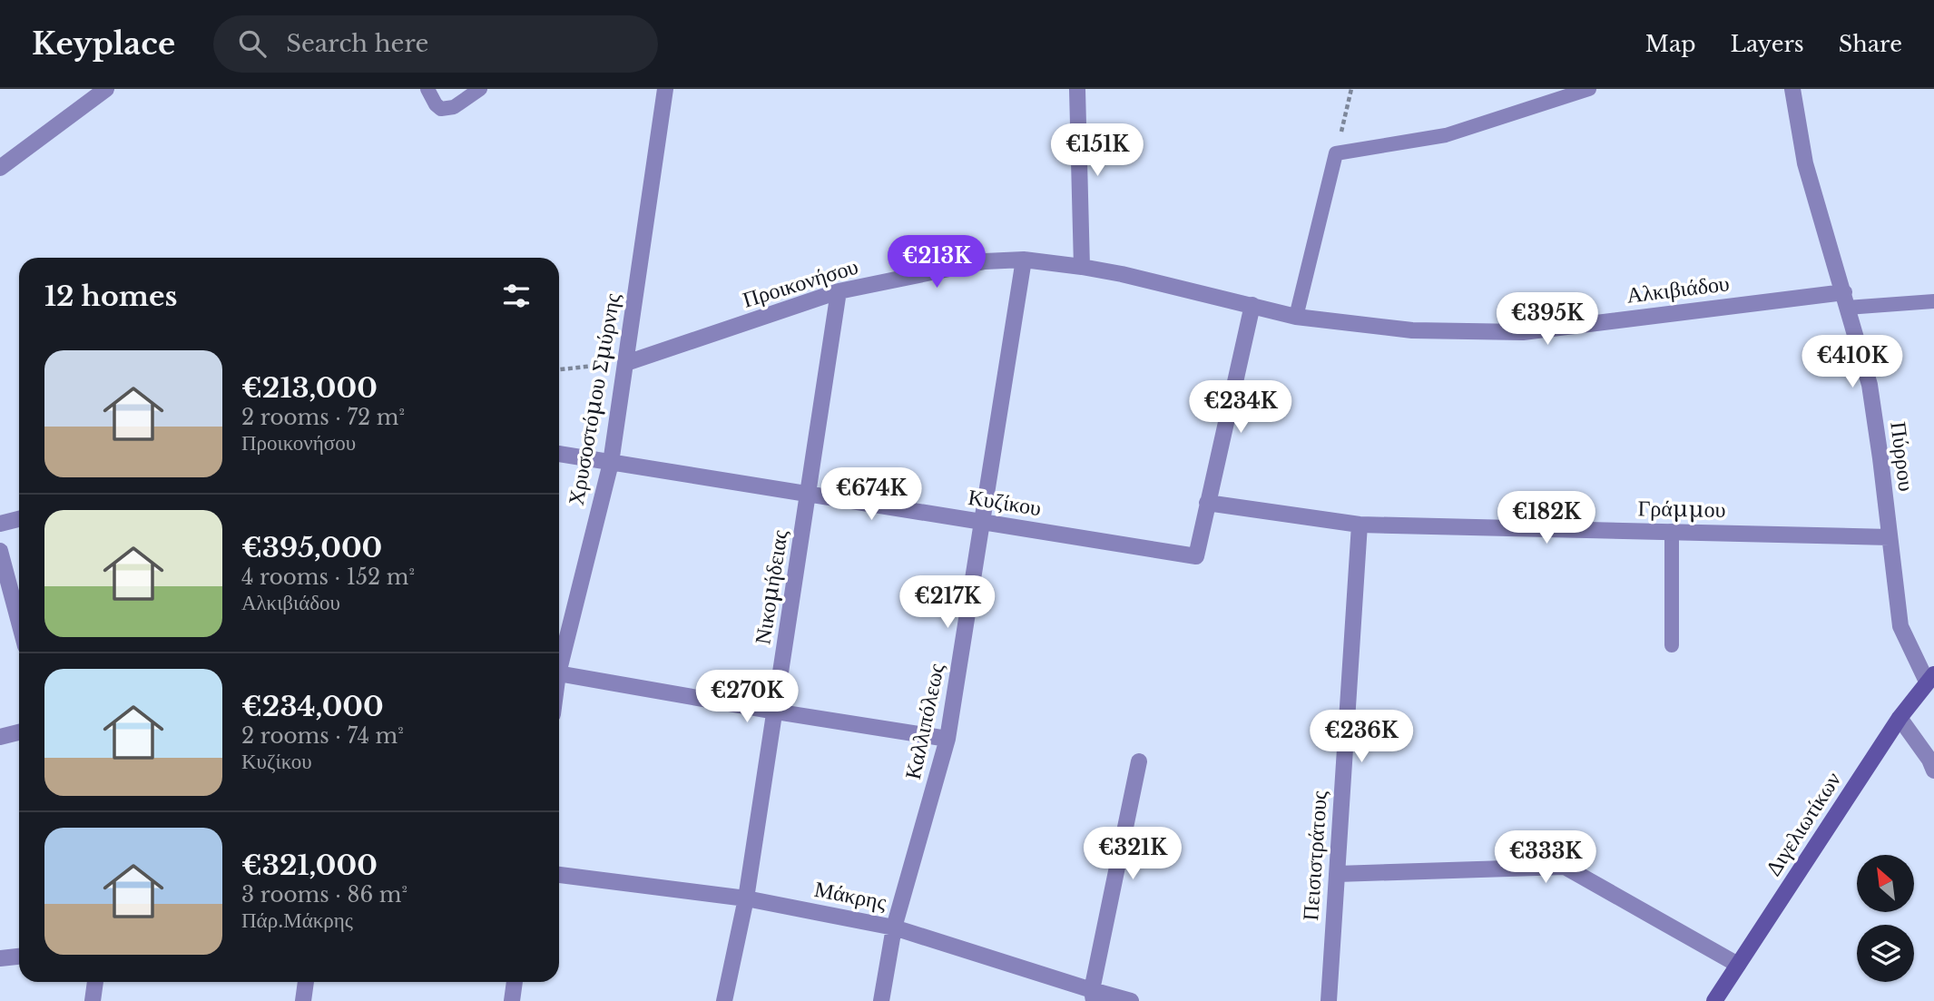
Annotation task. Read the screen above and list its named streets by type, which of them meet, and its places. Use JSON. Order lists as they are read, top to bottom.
{
  "streets": {
    "main road": ["Διγελιωτίκων"],
    "street": [
      "Προικονήσου",
      "Αλκιβιάδου",
      "Χρυσοστόμου Σμύρνης",
      "Πύρρου",
      "Κυζίκου",
      "Γράμμου",
      "Νικομήδειας",
      "Καλλιπόλεως",
      "Πεισιστράτους",
      "Μάκρης"
    ]
  },
  "crossings": [
    ["Προικονήσου", "Αλκιβιάδου"],
    ["Προικονήσου", "Χρυσοστόμου Σμύρνης"],
    ["Προικονήσου", "Κυζίκου"],
    ["Προικονήσου", "Νικομήδειας"],
    ["Προικονήσου", "Καλλιπόλεως"],
    ["Αλκιβιάδου", "Πύρρου"],
    ["Αλκιβιάδου", "Κυζίκου"],
    ["Χρυσοστόμου Σμύρνης", "Κυζίκου"],
    ["Πύρρου", "Γράμμου"],
    ["Πύρρου", "Διγελιωτίκων"],
    ["Κυζίκου", "Γράμμου"],
    ["Κυζίκου", "Νικομήδειας"],
    ["Κυζίκου", "Καλλιπόλεως"],
    ["Γράμμου", "Πεισιστράτους"],
    ["Νικομήδειας", "Μάκρης"],
    ["Καλλιπόλεως", "Μάκρης"]
  ],
  "north": "top left",
  "page": {
    "header": "Keyplace",
    "search": "Search here",
    "nav": ["Map", "Layers", "Share"],
    "price": [
      "€151K",
      "€213K",
      "€395K",
      "€410K",
      "€234K",
      "€674K",
      "€182K",
      "€217K",
      "€270K",
      "€236K",
      "€321K",
      "€333K"
    ],
    "heading": "12 homes",
    "list": [
      {
        "name": "€213,000",
        "note": "2 rooms · 72 m² · Προικονήσου"
      },
      {
        "name": "€395,000",
        "note": "4 rooms · 152 m² · Αλκιβιάδου"
      },
      {
        "name": "€234,000",
        "note": "2 rooms · 74 m² · Κυζίκου"
      },
      {
        "name": "€321,000",
        "note": "3 rooms · 86 m² · Πάρ.Μάκρης"
      }
    ]
  }
}
